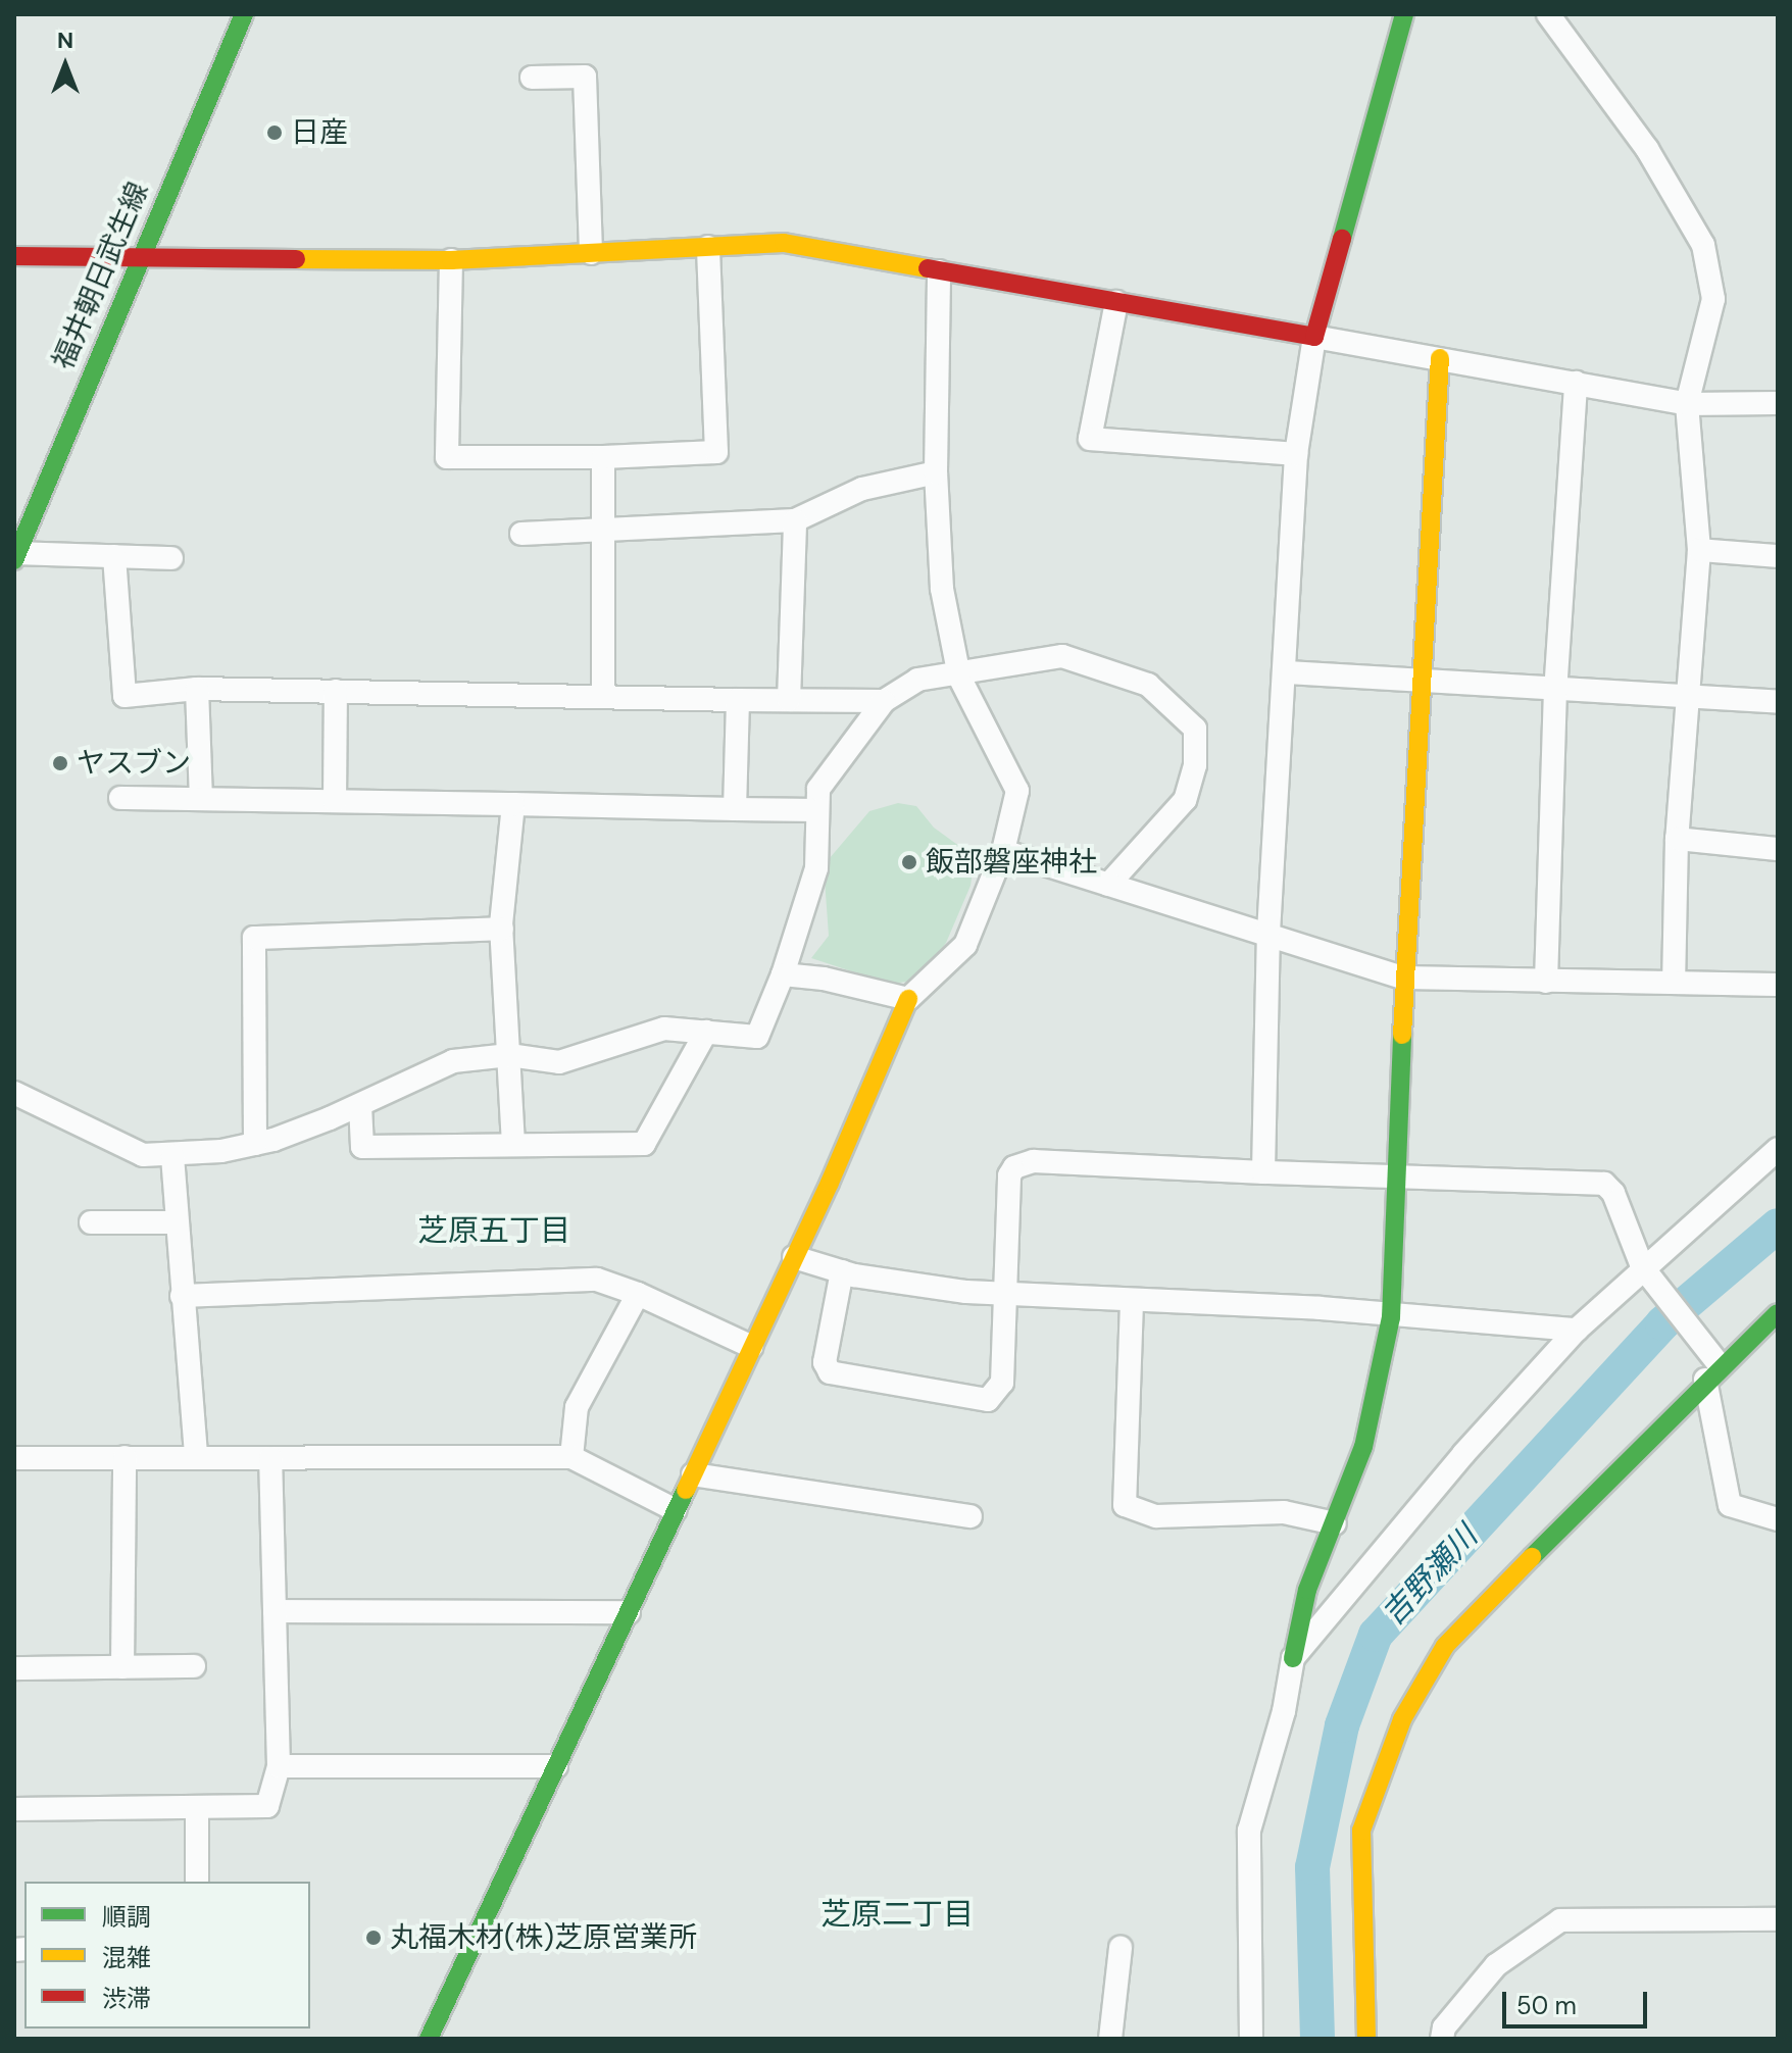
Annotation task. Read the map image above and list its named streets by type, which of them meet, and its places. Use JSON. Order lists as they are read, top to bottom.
{
  "streets": {
    "street": ["福井朝日武生線"]
  },
  "districts": ["芝原五丁目", "芝原二丁目"],
  "water": ["吉野瀬川"],
  "places": [
    "日産",
    "ヤスブン",
    "飯部磐座神社",
    "丸福木材(株)芝原営業所"
  ],
  "legend": ["順調", "混雑", "渋滞"],
  "scale_bar": "50 m",
  "north": "top"
}
